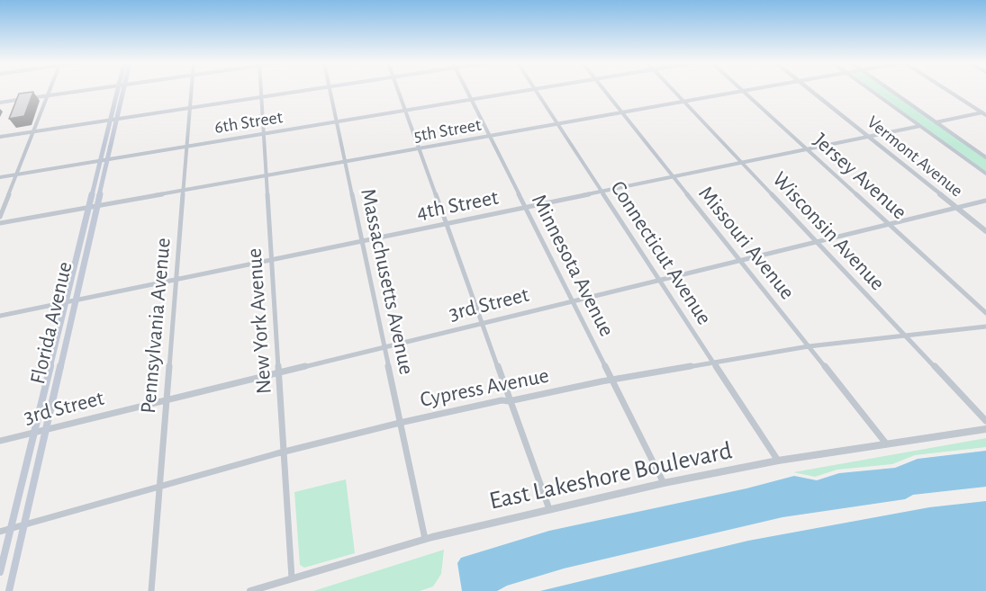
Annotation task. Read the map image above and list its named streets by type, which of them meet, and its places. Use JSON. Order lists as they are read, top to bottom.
{
  "streets": {
    "main road": ["Florida Avenue"],
    "street": [
      "6th Street",
      "5th Street",
      "Vermont Avenue",
      "Jersey Avenue",
      "4th Street",
      "Wisconsin Avenue",
      "Missouri Avenue",
      "Connecticut Avenue",
      "Minnesota Avenue",
      "Massachusetts Avenue",
      "3rd Street",
      "New York Avenue",
      "Pennsylvania Avenue",
      "Cypress Avenue",
      "East Lakeshore Boulevard"
    ]
  },
  "crossings": [
    ["6th Street", "Minnesota Avenue"],
    ["6th Street", "Massachusetts Avenue"],
    ["6th Street", "New York Avenue"],
    ["6th Street", "Florida Avenue"],
    ["6th Street", "Pennsylvania Avenue"],
    ["5th Street", "Jersey Avenue"],
    ["5th Street", "Wisconsin Avenue"],
    ["5th Street", "Missouri Avenue"],
    ["5th Street", "Connecticut Avenue"],
    ["5th Street", "Minnesota Avenue"],
    ["5th Street", "Massachusetts Avenue"],
    ["5th Street", "New York Avenue"],
    ["5th Street", "Florida Avenue"],
    ["5th Street", "Pennsylvania Avenue"],
    ["Vermont Avenue", "4th Street"],
    ["Vermont Avenue", "3rd Street"],
    ["Jersey Avenue", "4th Street"],
    ["Jersey Avenue", "3rd Street"],
    ["4th Street", "Wisconsin Avenue"],
    ["4th Street", "Missouri Avenue"],
    ["4th Street", "Connecticut Avenue"],
    ["4th Street", "Minnesota Avenue"],
    ["4th Street", "Massachusetts Avenue"],
    ["4th Street", "New York Avenue"],
    ["4th Street", "Florida Avenue"],
    ["4th Street", "Pennsylvania Avenue"],
    ["Wisconsin Avenue", "3rd Street"],
    ["Wisconsin Avenue", "Cypress Avenue"],
    ["Missouri Avenue", "3rd Street"],
    ["Missouri Avenue", "Cypress Avenue"],
    ["Missouri Avenue", "East Lakeshore Boulevard"],
    ["Connecticut Avenue", "3rd Street"],
    ["Connecticut Avenue", "Cypress Avenue"],
    ["Connecticut Avenue", "East Lakeshore Boulevard"],
    ["Minnesota Avenue", "3rd Street"],
    ["Minnesota Avenue", "Cypress Avenue"],
    ["Minnesota Avenue", "East Lakeshore Boulevard"],
    ["Massachusetts Avenue", "3rd Street"],
    ["Massachusetts Avenue", "Cypress Avenue"],
    ["Massachusetts Avenue", "East Lakeshore Boulevard"],
    ["3rd Street", "New York Avenue"],
    ["3rd Street", "Florida Avenue"],
    ["3rd Street", "Pennsylvania Avenue"],
    ["New York Avenue", "Cypress Avenue"],
    ["New York Avenue", "East Lakeshore Boulevard"],
    ["Florida Avenue", "Cypress Avenue"],
    ["Pennsylvania Avenue", "Cypress Avenue"]
  ]
}
